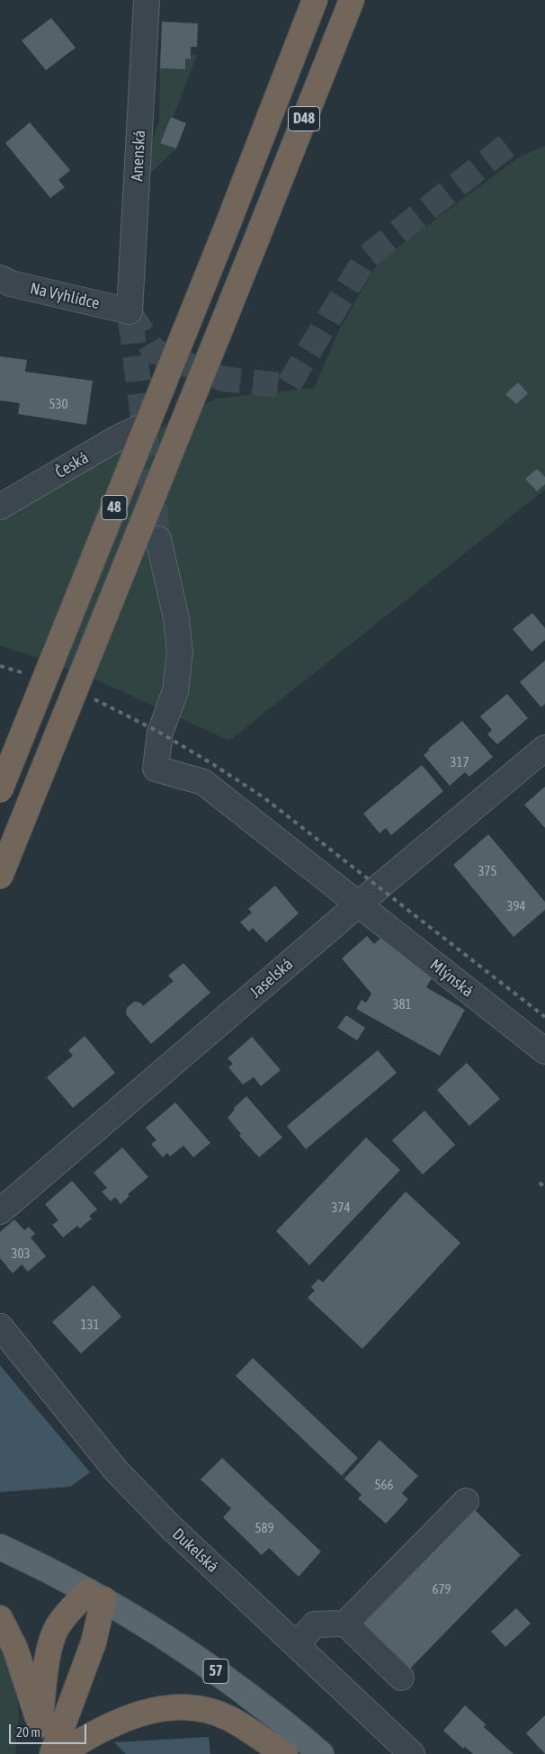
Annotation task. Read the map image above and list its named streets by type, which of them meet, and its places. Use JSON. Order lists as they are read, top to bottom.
{
  "streets": {
    "highway": ["D48", "48"],
    "main road": ["57"],
    "street": [
      "Anenská",
      "Na Vyhlídce",
      "Česká",
      "Jaselská",
      "Mlýnská",
      "Dukelská"
    ]
  },
  "crossings": [
    ["D48", "48"],
    ["Anenská", "Na Vyhlídce"],
    ["Jaselská", "Mlýnská"]
  ],
  "house_numbers": [
    "530",
    "317",
    "375",
    "394",
    "381",
    "374",
    "303",
    "131",
    "566",
    "589",
    "679"
  ],
  "scale_bar": "20 m"
}
